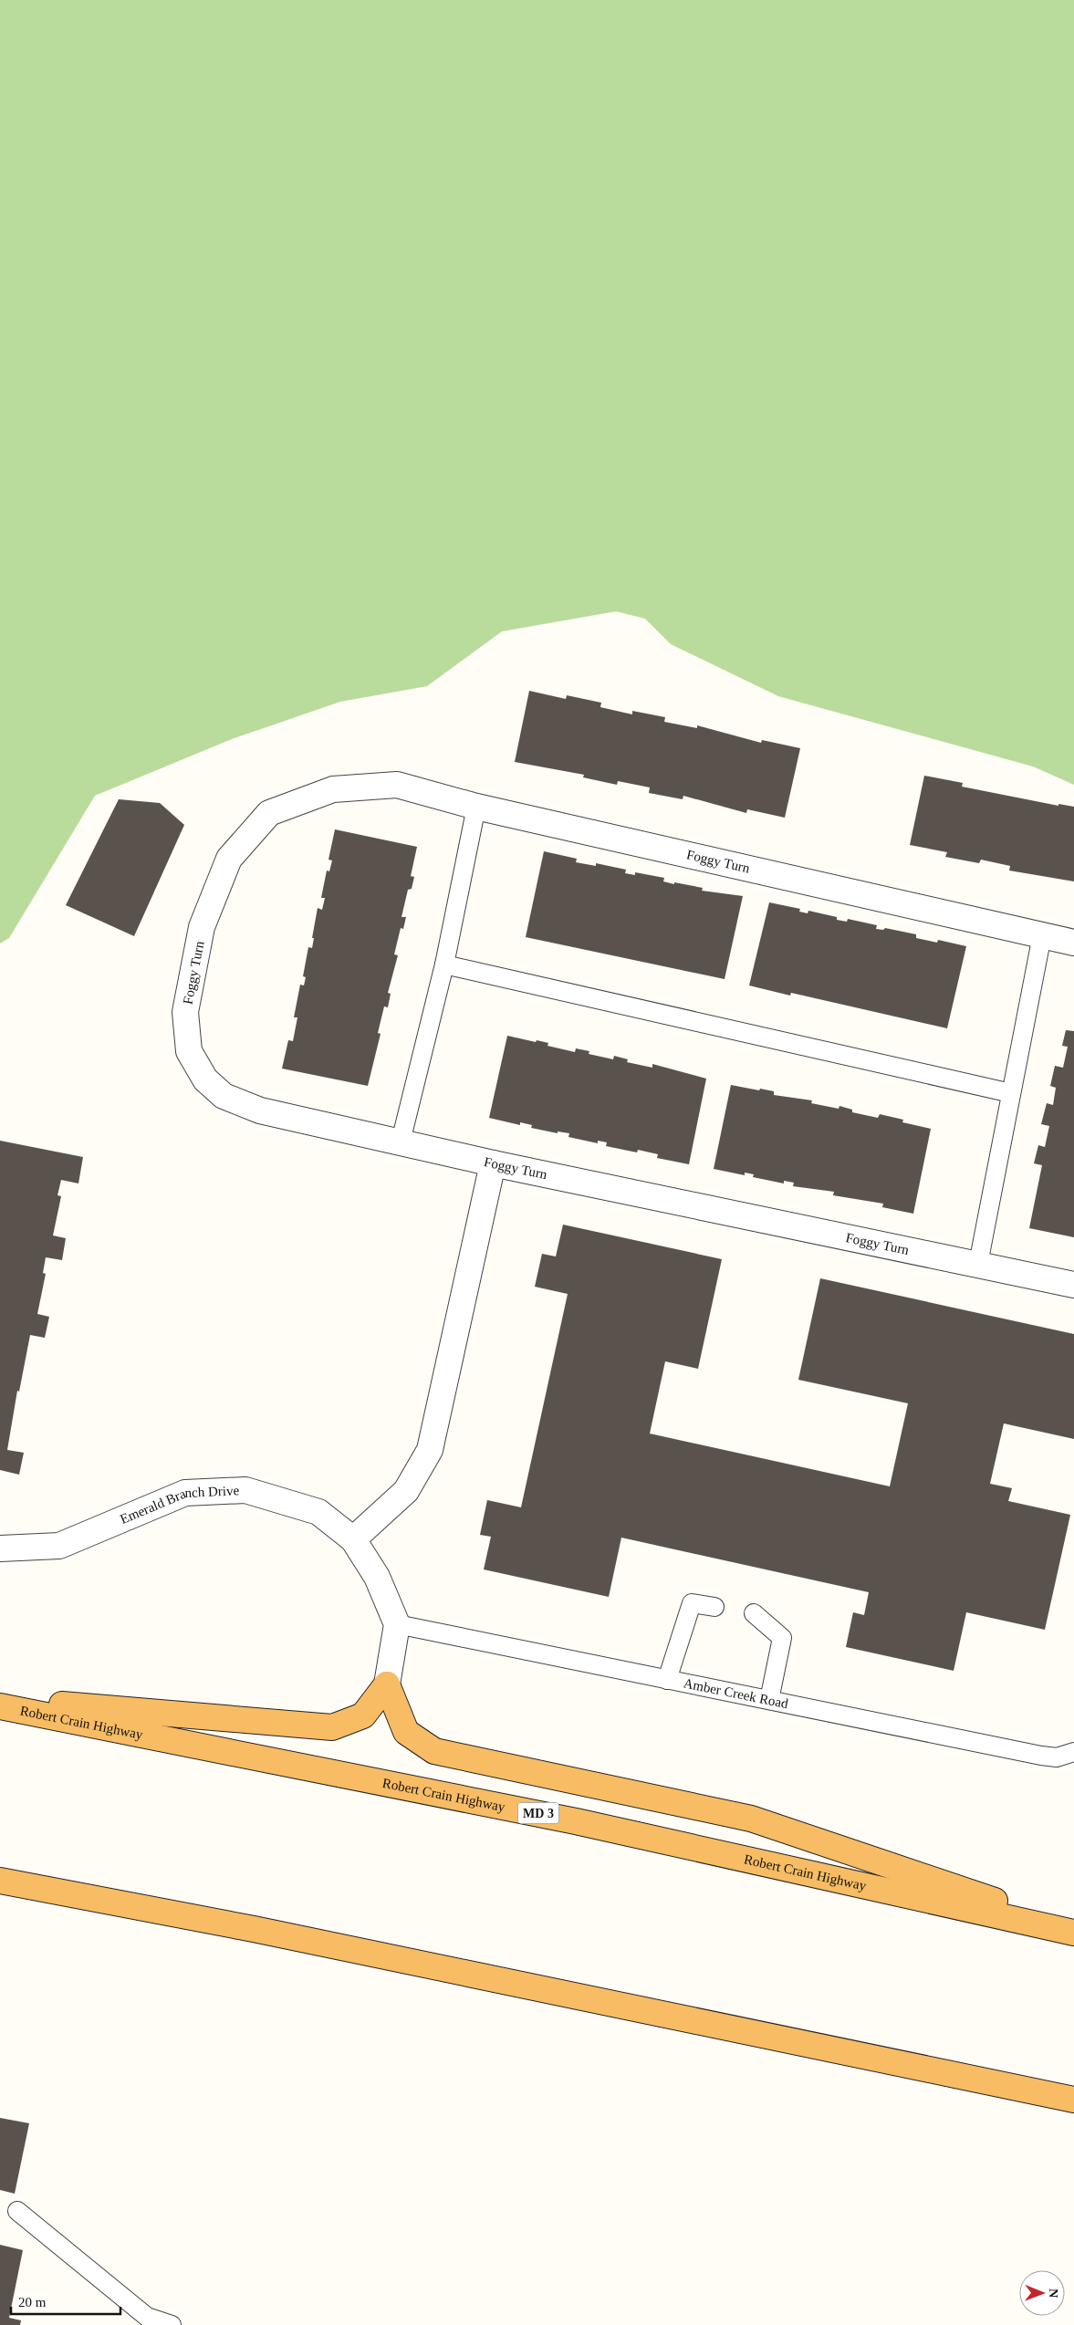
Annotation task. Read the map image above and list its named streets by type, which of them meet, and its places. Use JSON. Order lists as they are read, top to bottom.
{
  "streets": {
    "highway": ["Robert Crain Highway", "MD 3"],
    "street": ["Foggy Turn", "Emerald Branch Drive"],
    "lane": ["Amber Creek Road"]
  },
  "crossings": [
    ["Emerald Branch Drive", "Amber Creek Road"]
  ],
  "scale_bar": "20 m",
  "north": "right"
}
